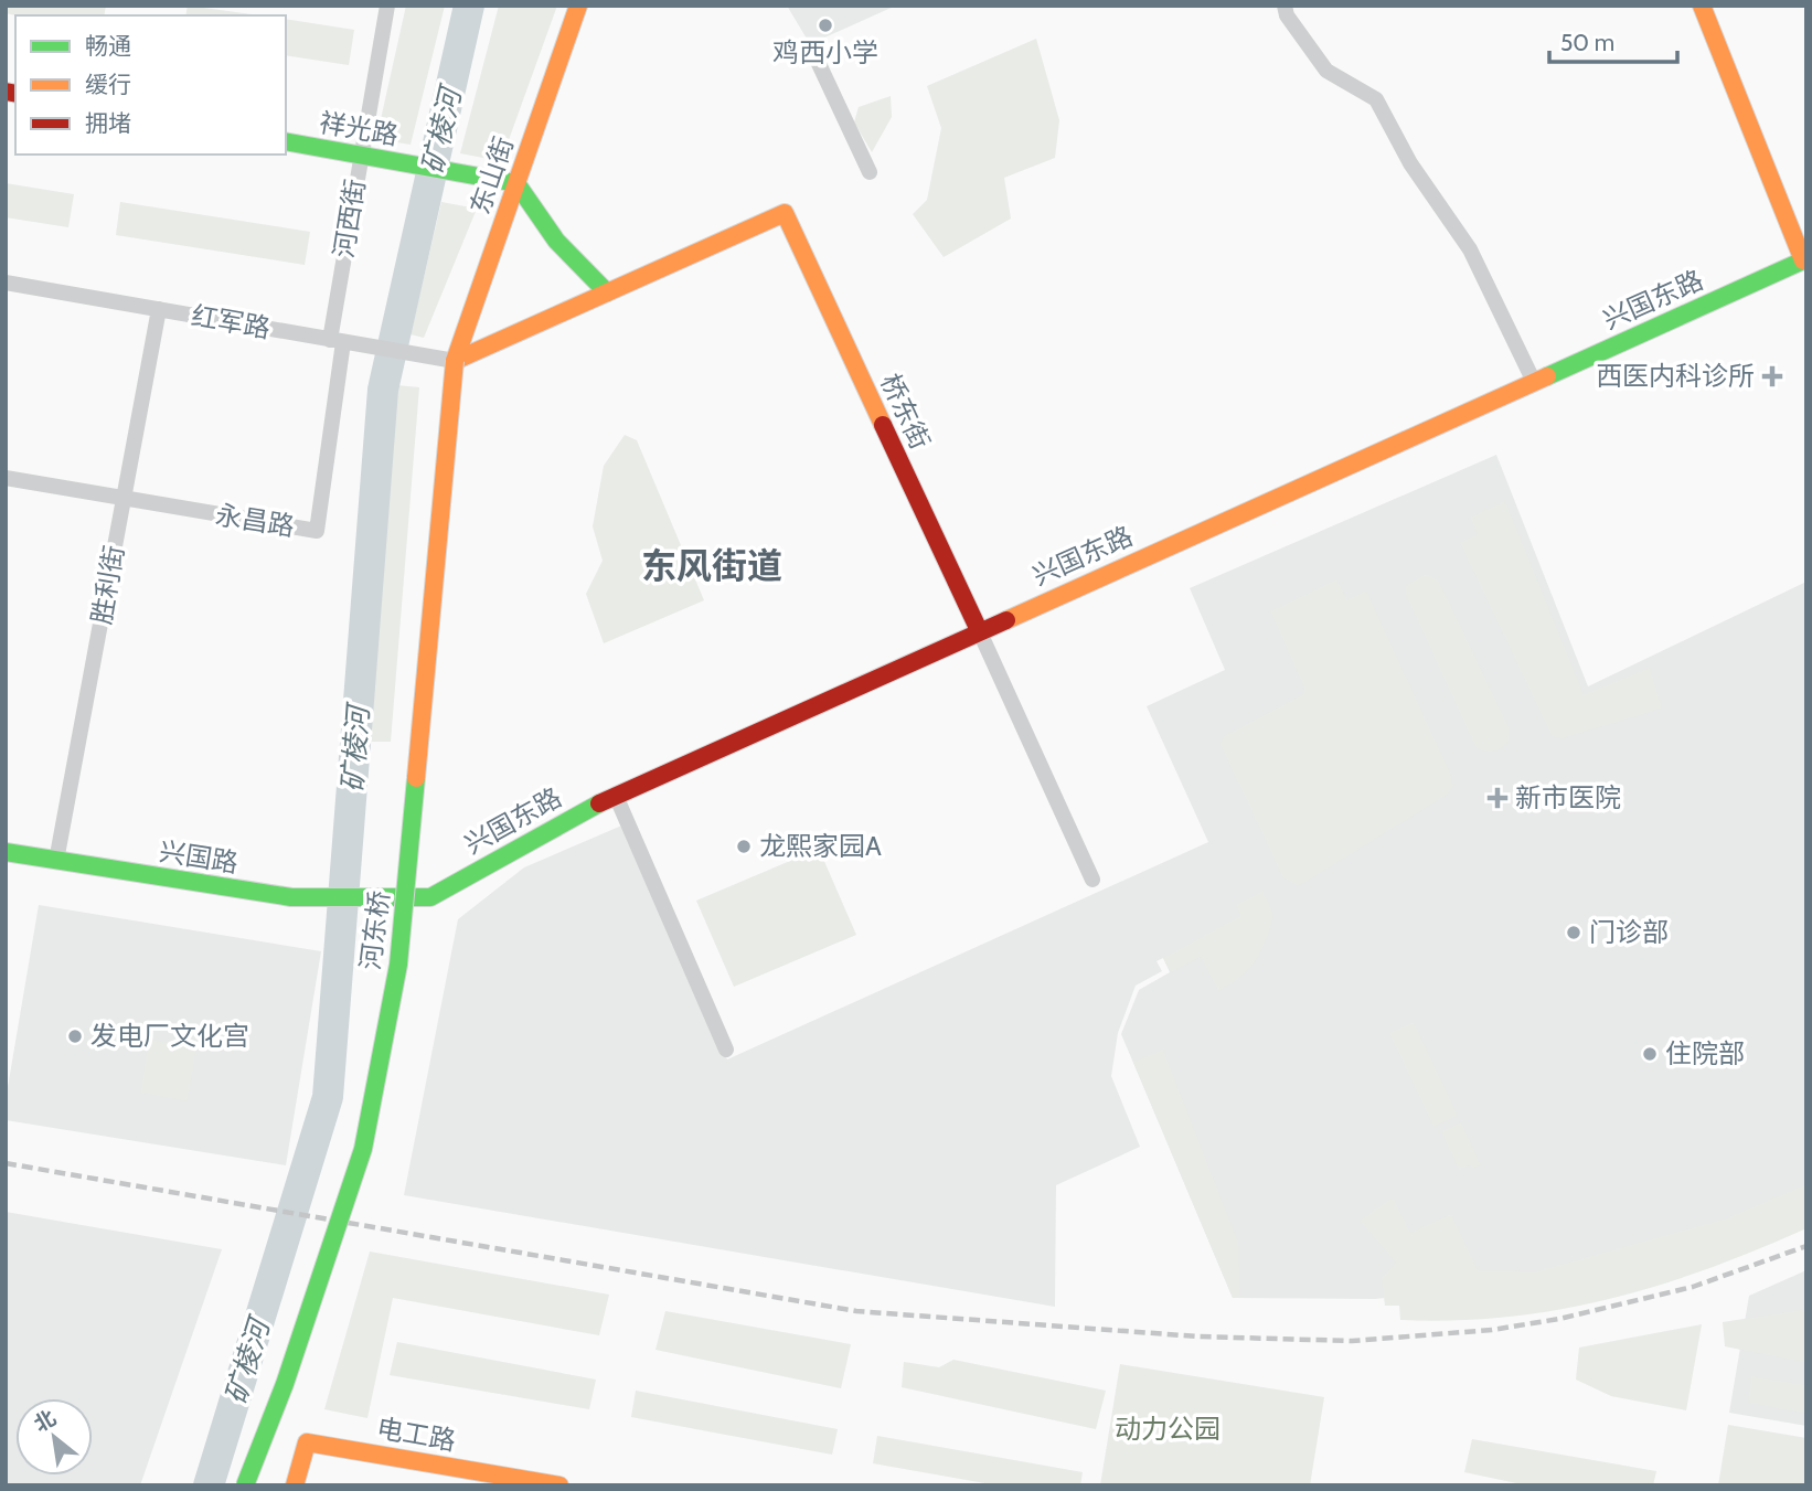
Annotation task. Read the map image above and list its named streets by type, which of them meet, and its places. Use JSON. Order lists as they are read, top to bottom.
{
  "streets": {
    "main road": [
      "祥光路",
      "东山街",
      "兴国东路",
      "桥东街",
      "兴国路",
      "河东桥",
      "电工路"
    ],
    "street": [
      "河西街",
      "红军路",
      "永昌路",
      "胜利街"
    ]
  },
  "crossings": [
    ["祥光路", "东山街"],
    ["祥光路", "河西街"],
    ["东山街", "红军路"],
    ["东山街", "河东桥"],
    ["河西街", "红军路"],
    ["河西街", "永昌路"],
    ["兴国东路", "桥东街"],
    ["兴国东路", "兴国路"],
    ["红军路", "永昌路"],
    ["红军路", "胜利街"],
    ["红军路", "河东桥"],
    ["永昌路", "胜利街"],
    ["胜利街", "兴国路"]
  ],
  "districts": ["东风街道"],
  "water": ["矿棱河"],
  "parks": ["动力公园"],
  "places": {
    "other": [
      "鸡西小学",
      "龙熙家园A",
      "门诊部",
      "发电厂文化宫",
      "住院部"
    ],
    "health": ["西医内科诊所", "新市医院"]
  },
  "legend": ["畅通", "缓行", "拥堵"],
  "scale_bar": "50 m",
  "north": "top left"
}
